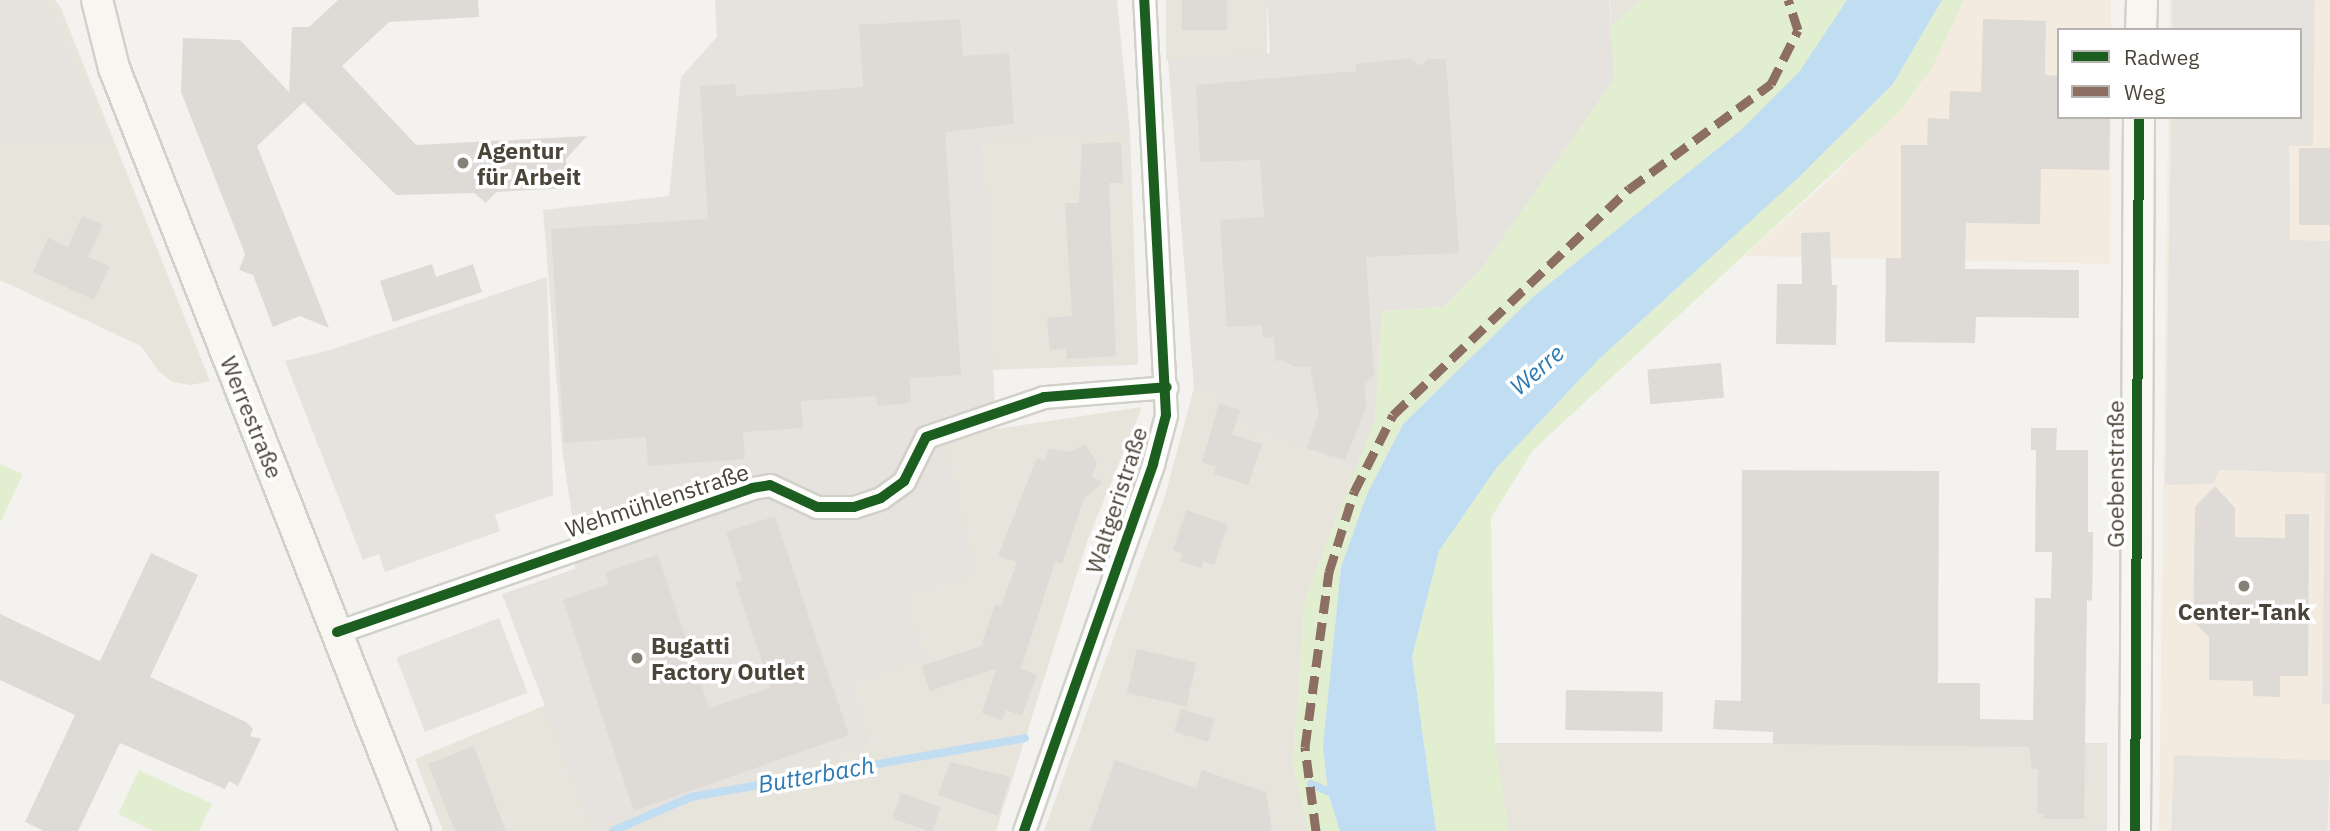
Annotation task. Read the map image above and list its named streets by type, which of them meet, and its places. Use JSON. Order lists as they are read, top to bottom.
{
  "streets": {
    "main road": ["Werrestraße", "Goebenstraße"],
    "street": ["Wehmühlenstraße", "Waltgeristraße"]
  },
  "crossings": [
    ["Werrestraße", "Wehmühlenstraße"],
    ["Wehmühlenstraße", "Waltgeristraße"]
  ],
  "water": ["Werre", "Butterbach"],
  "places": ["Agentur für Arbeit", "Center-Tank", "Bugatti Factory Outlet"],
  "legend": ["Radweg", "Weg"]
}
